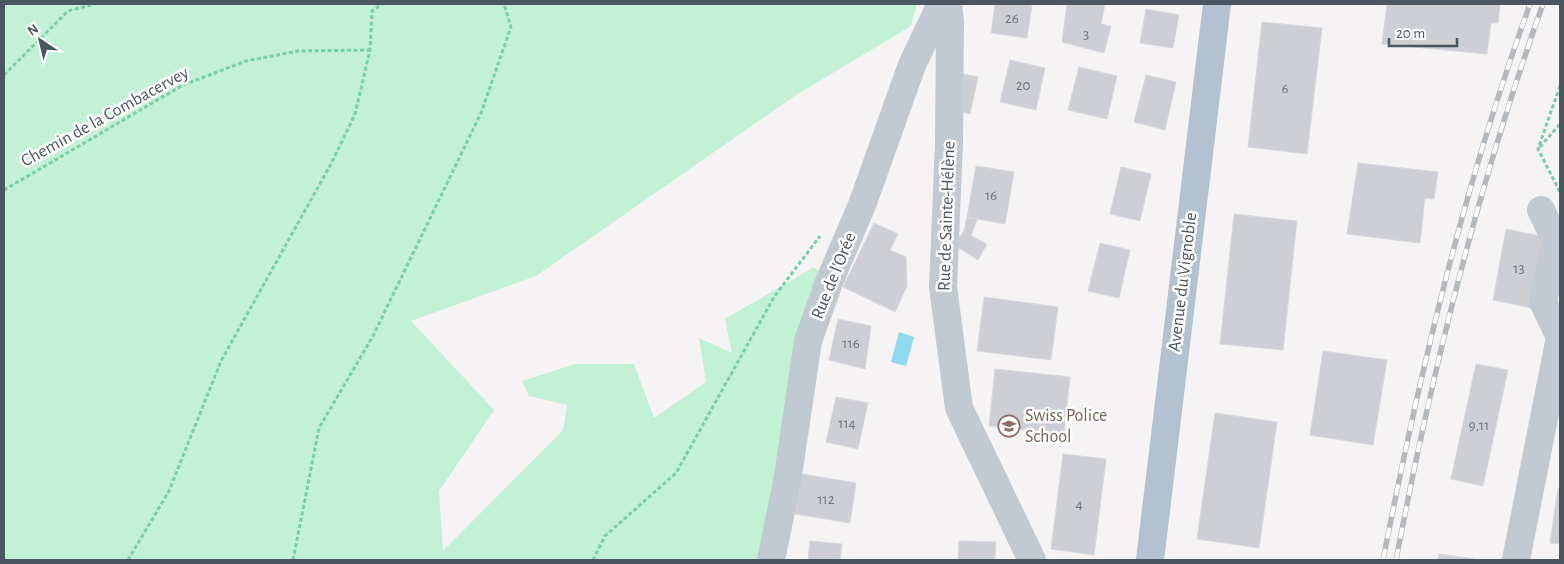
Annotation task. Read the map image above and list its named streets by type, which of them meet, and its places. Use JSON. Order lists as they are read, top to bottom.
{
  "streets": {
    "main road": ["Avenue du Vignoble"],
    "street": ["Rue de Sainte-Hélène", "Rue de l'Orée"],
    "path": ["Chemin de la Combacervey"]
  },
  "places": {
    "school or university": ["Swiss Police School"]
  },
  "house_numbers": [
    "26",
    "3",
    "20",
    "6",
    "16",
    "13",
    "116",
    "114",
    "9,11",
    "112",
    "4"
  ],
  "scale_bar": "20 m",
  "north": "top left"
}
